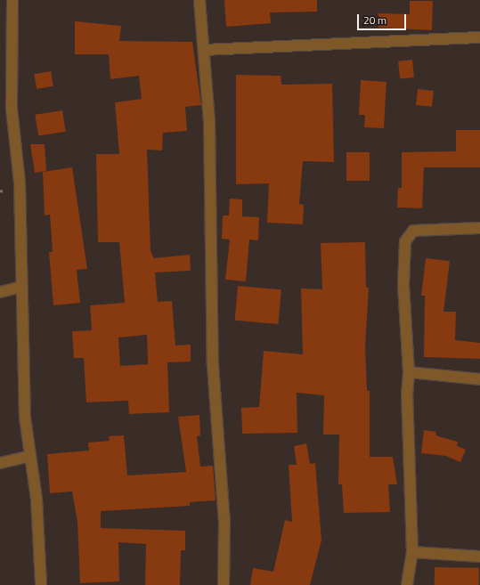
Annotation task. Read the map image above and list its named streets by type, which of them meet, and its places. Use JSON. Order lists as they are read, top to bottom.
{
  "scale_bar": "20 m"
}
